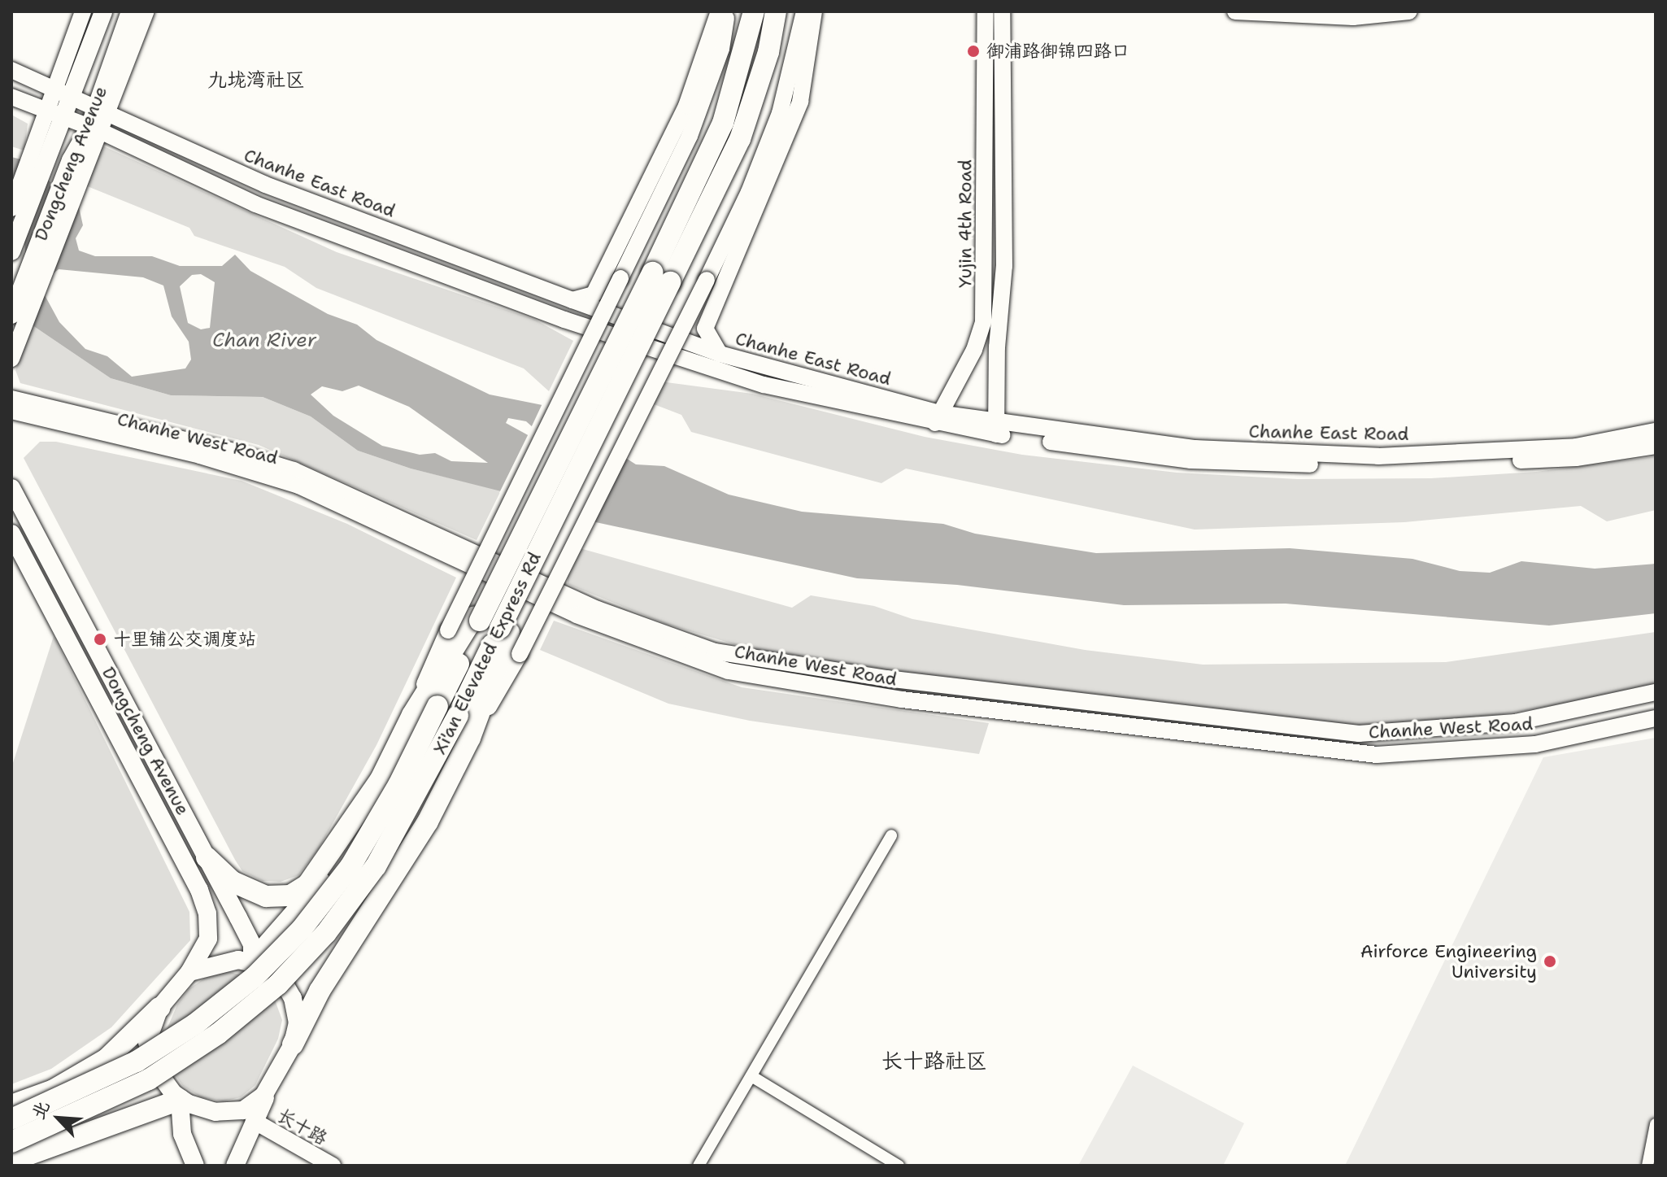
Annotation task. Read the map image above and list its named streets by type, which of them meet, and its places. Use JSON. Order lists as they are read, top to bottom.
{
  "streets": {
    "highway": ["Xi'an Elevated Express Rd"],
    "main road": [
      "Dongcheng Avenue",
      "Chanhe East Road",
      "Yujin 4th Road",
      "Chanhe West Road",
      "长十路"
    ]
  },
  "crossings": [
    ["Dongcheng Avenue", "Chanhe East Road"],
    ["Chanhe East Road", "Yujin 4th Road"]
  ],
  "districts": ["九垅湾社区", "长十路社区"],
  "water": ["Chan River"],
  "places": ["御浦路御锦四路口", "十里铺公交调度站", "Airforce Engineering University"],
  "north": "top left"
}
